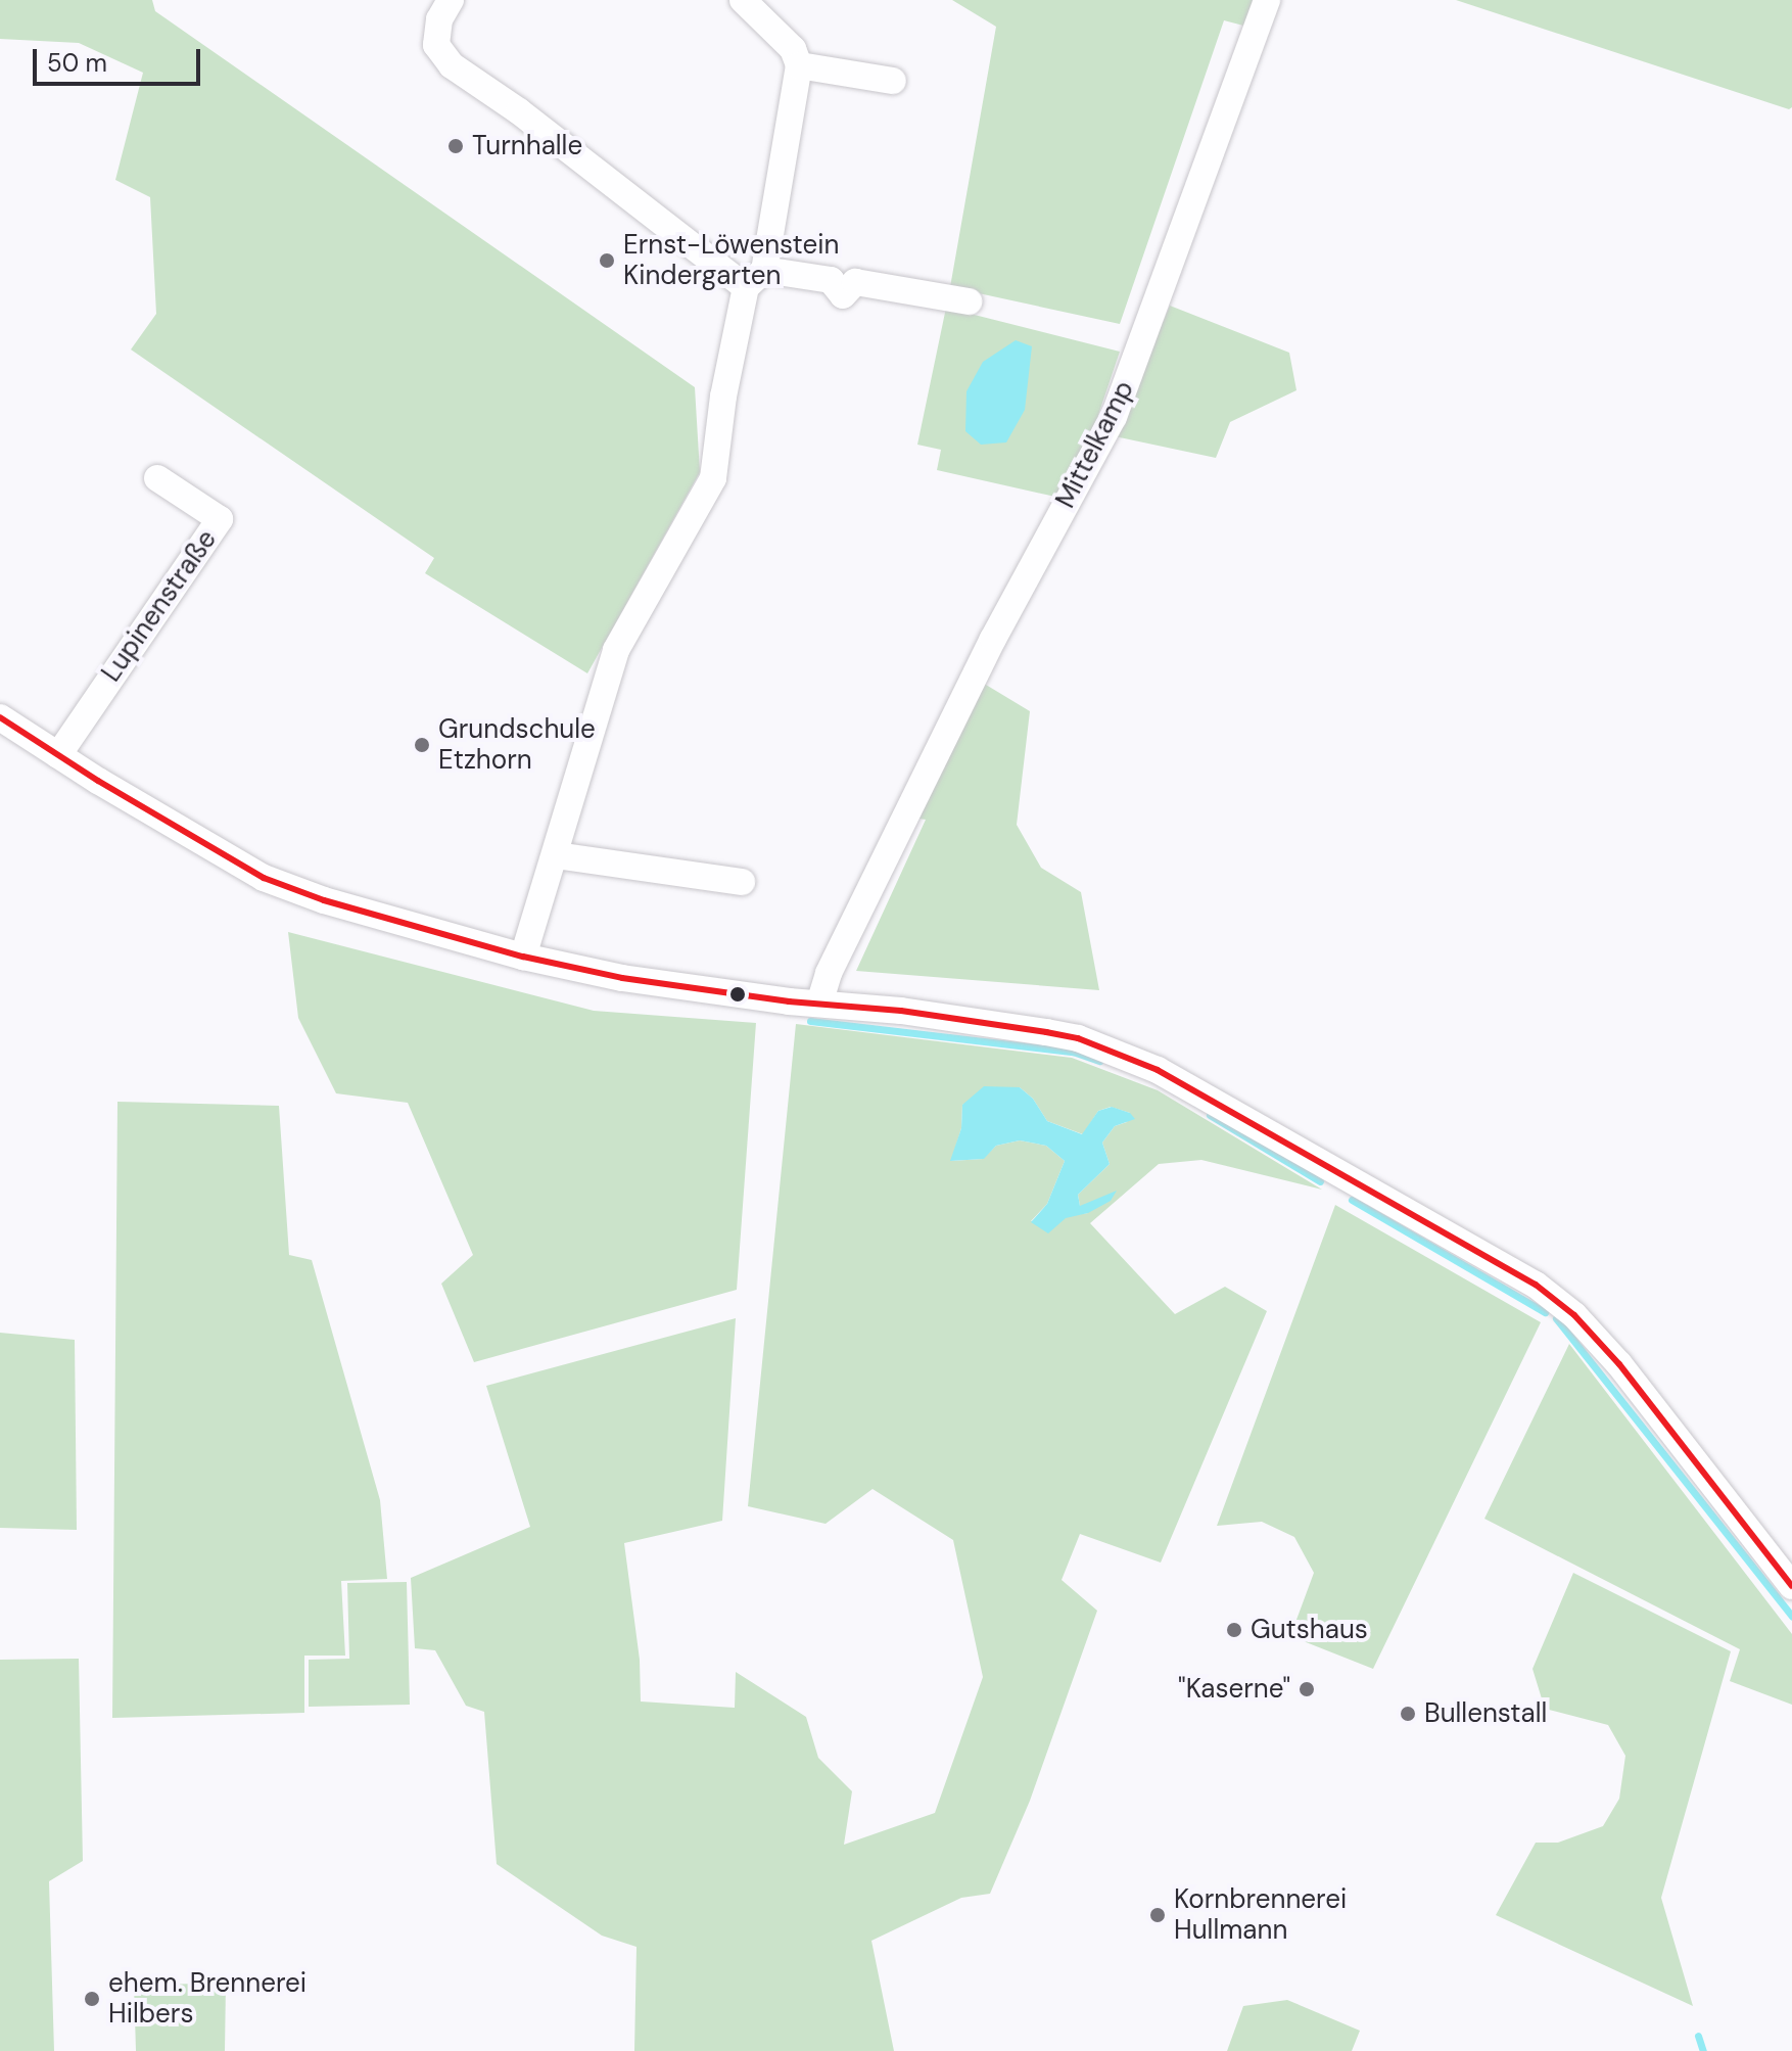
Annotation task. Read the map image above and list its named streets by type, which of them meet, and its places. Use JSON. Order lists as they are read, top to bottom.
{
  "streets": {
    "street": ["Mittelkamp", "Lupinenstraße"]
  },
  "places": [
    "Turnhalle",
    "Ernst-Löwenstein Kindergarten",
    "Grundschule Etzhorn",
    "Gutshaus",
    "\"Kaserne\"",
    "Bullenstall",
    "Kornbrennerei Hullmann",
    "ehem. Brennerei Hilbers"
  ],
  "scale_bar": "50 m"
}
